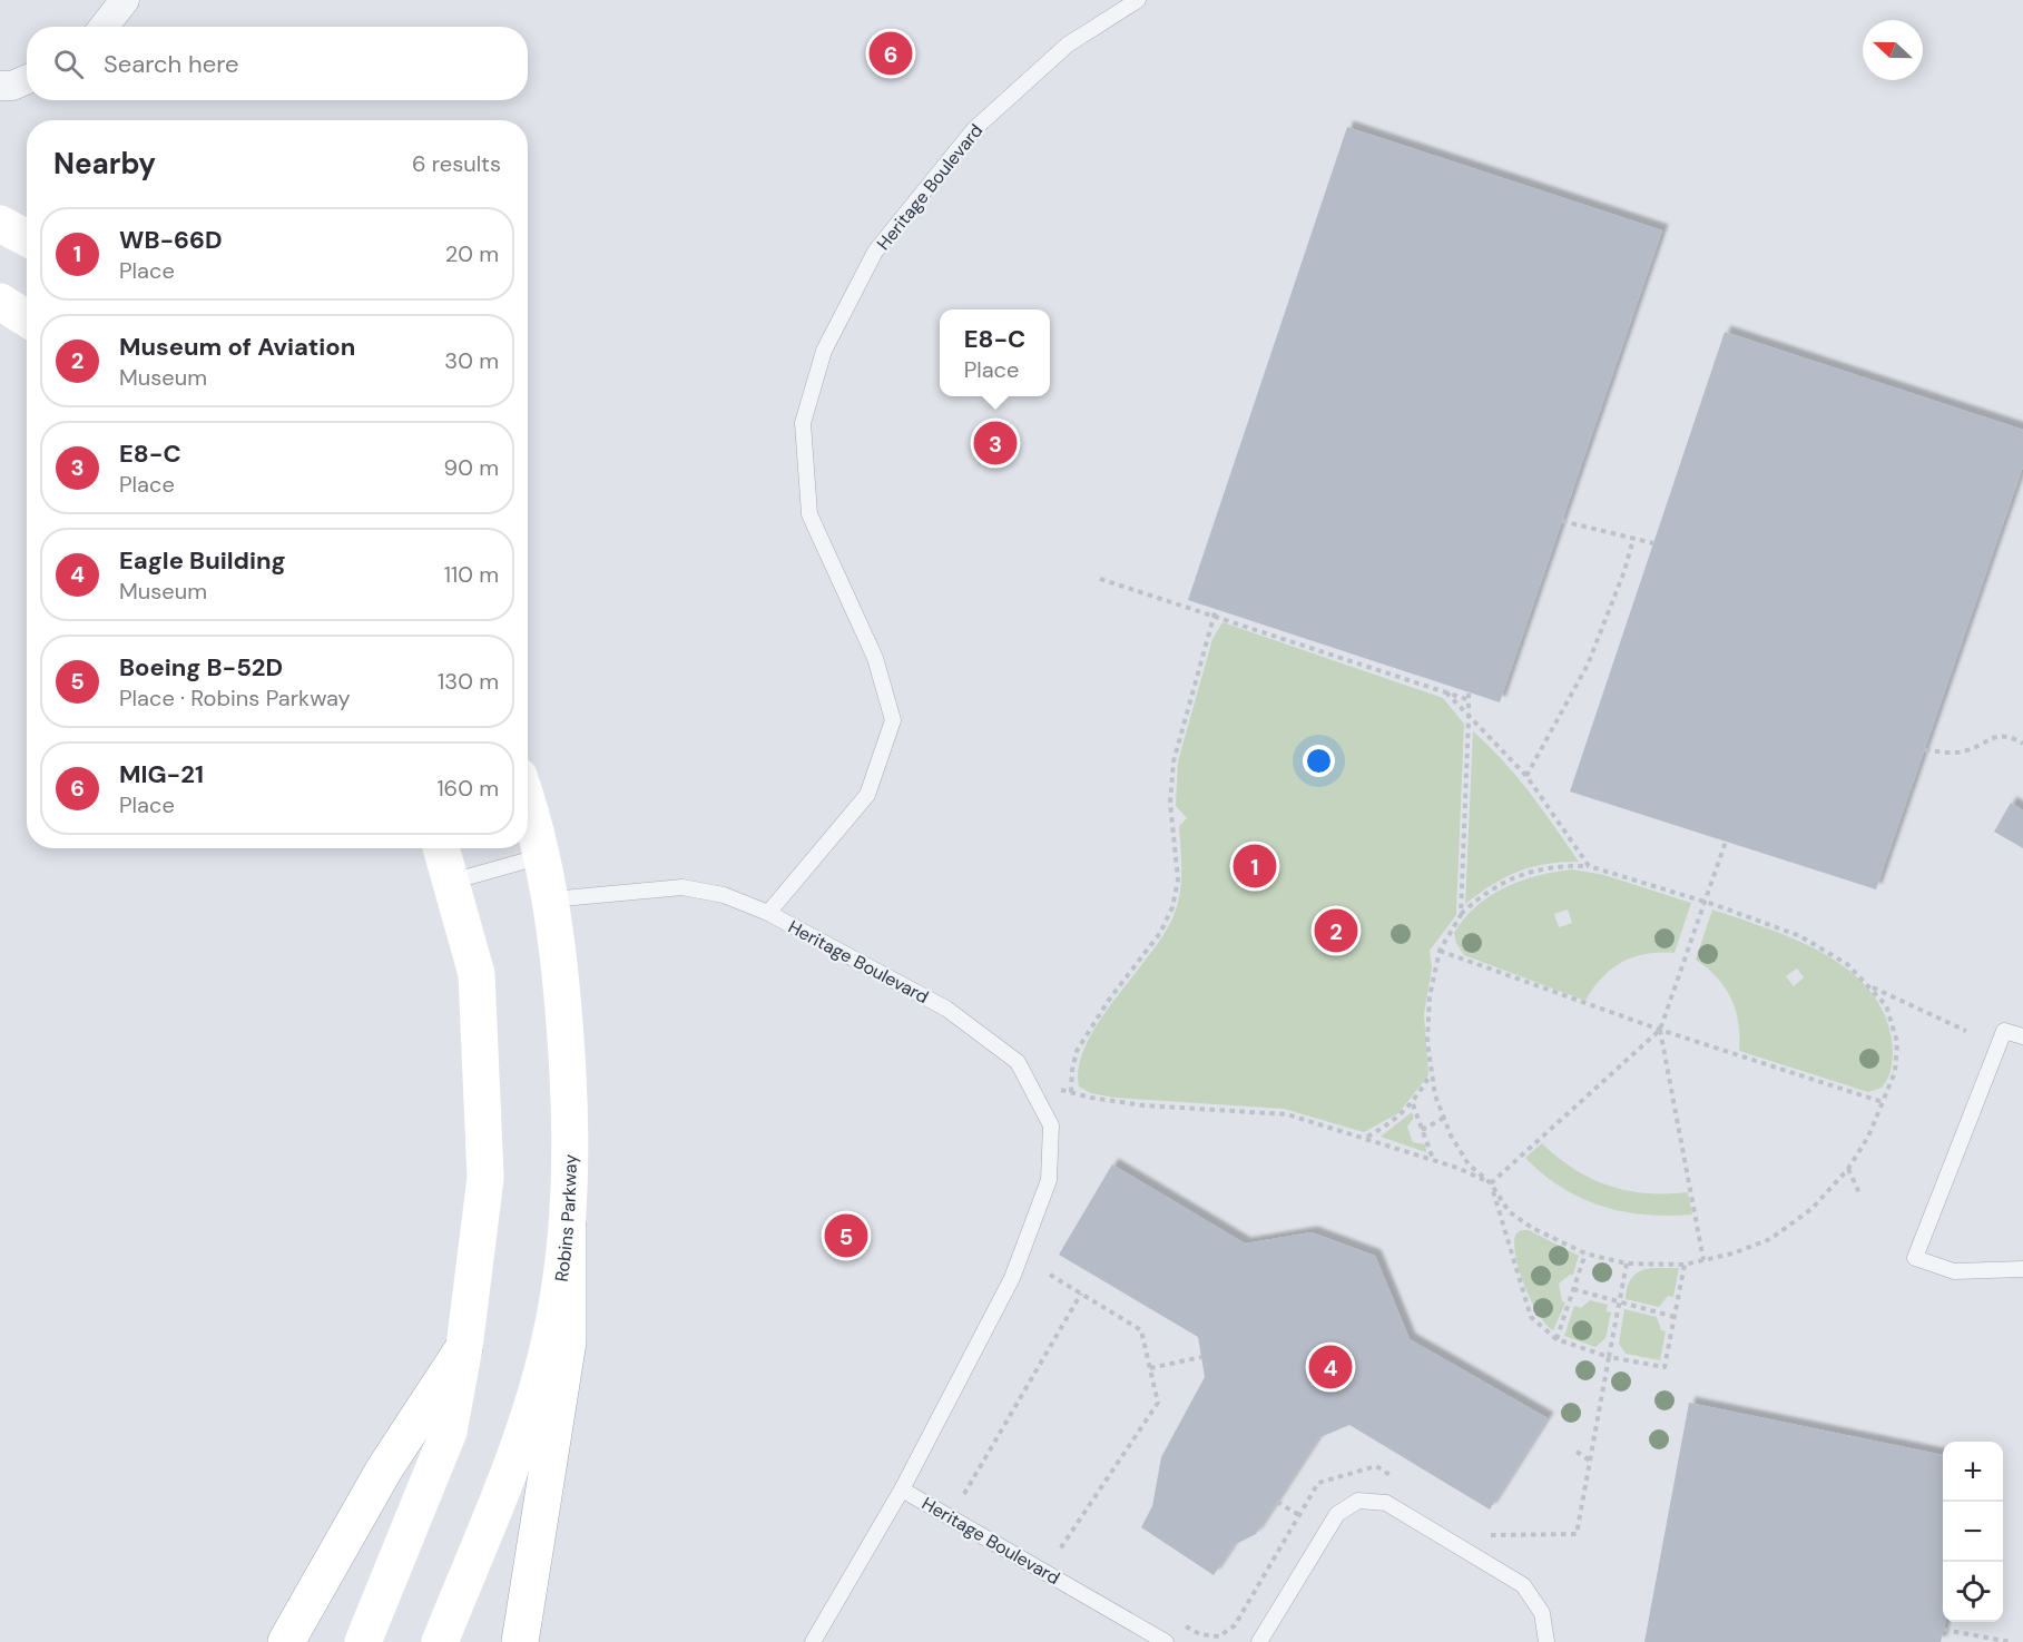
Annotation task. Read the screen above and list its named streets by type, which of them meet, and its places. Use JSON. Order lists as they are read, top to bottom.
{
  "streets": {
    "street": ["Robins Parkway"],
    "lane": ["Heritage Boulevard"]
  },
  "north": "left",
  "page": {
    "search": "Search here",
    "pins": [
      "6",
      "3",
      "1",
      "2",
      "5",
      "4"
    ],
    "heading": ["Nearby", "6 results"],
    "list": [
      {
        "mark": "1",
        "name": "WB-66D",
        "note": "Place",
        "value": "20 m"
      },
      {
        "mark": "2",
        "name": "Museum of Aviation",
        "note": "Museum",
        "value": "30 m"
      },
      {
        "mark": "3",
        "name": "E8-C",
        "note": "Place",
        "value": "90 m"
      },
      {
        "mark": "4",
        "name": "Eagle Building",
        "note": "Museum",
        "value": "110 m"
      },
      {
        "mark": "5",
        "name": "Boeing B-52D",
        "note": "Place · Robins Parkway",
        "value": "130 m"
      },
      {
        "mark": "6",
        "name": "MIG-21",
        "note": "Place",
        "value": "160 m"
      }
    ],
    "popup": ["E8-C", "Place"],
    "map_buttons": ["+", "−"]
  }
}
